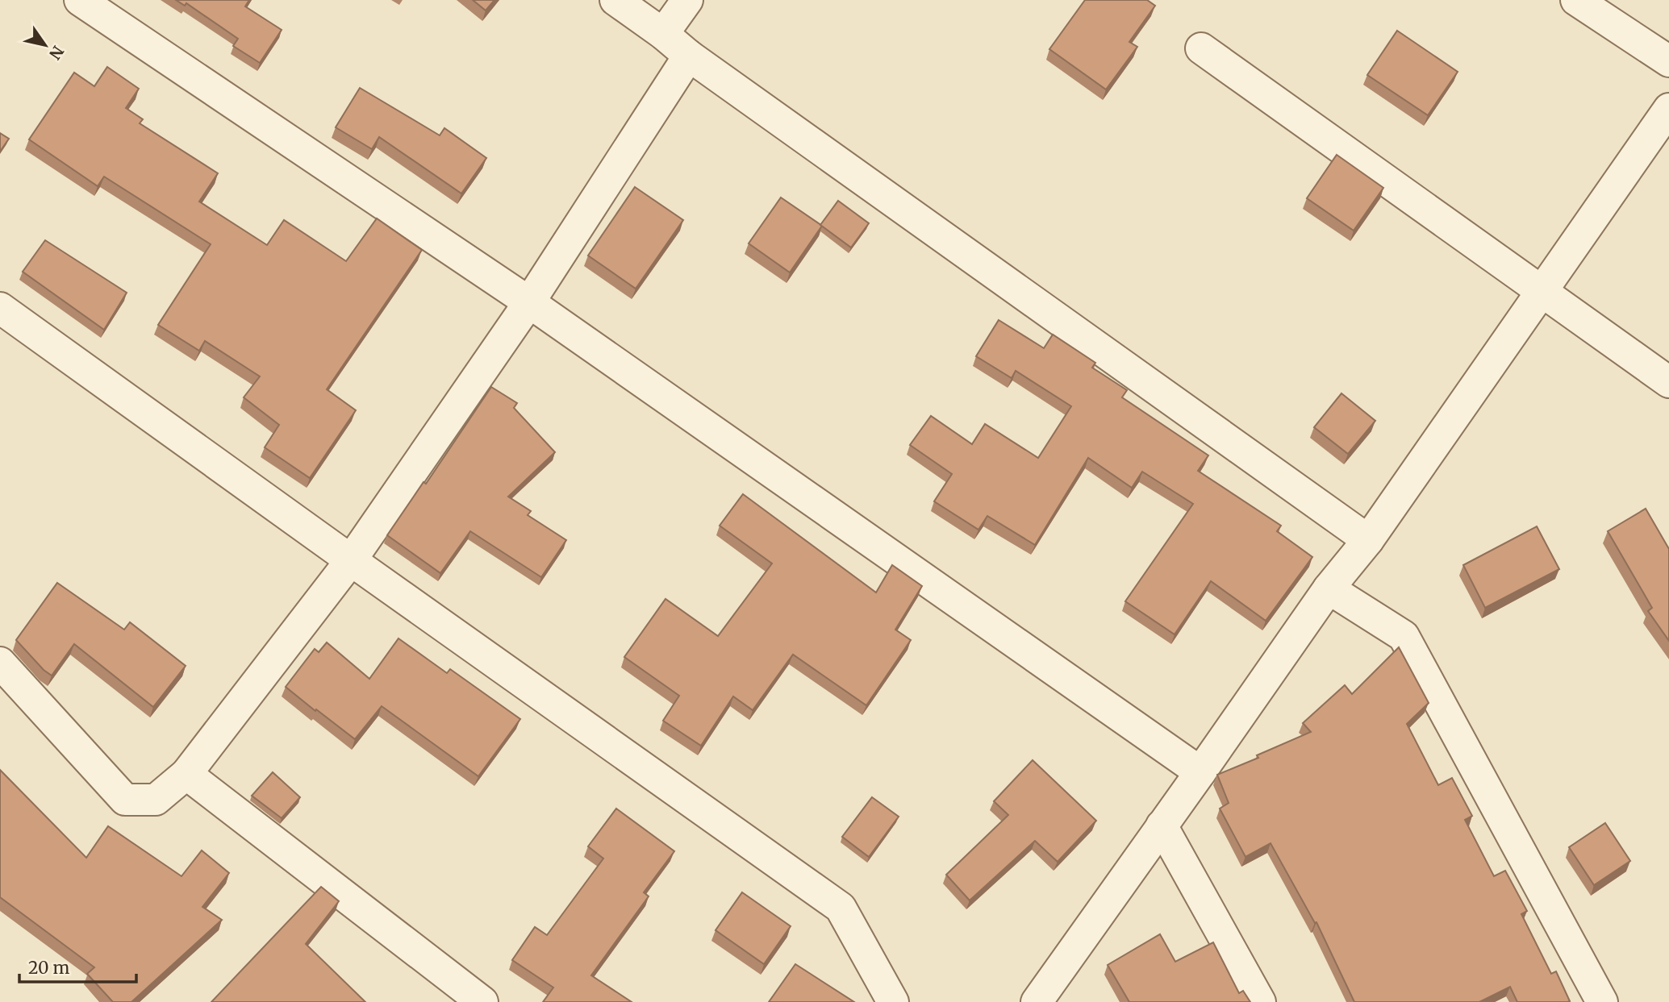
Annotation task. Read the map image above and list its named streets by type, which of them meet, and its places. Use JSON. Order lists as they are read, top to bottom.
{
  "scale_bar": "20 m",
  "north": "bottom right"
}
